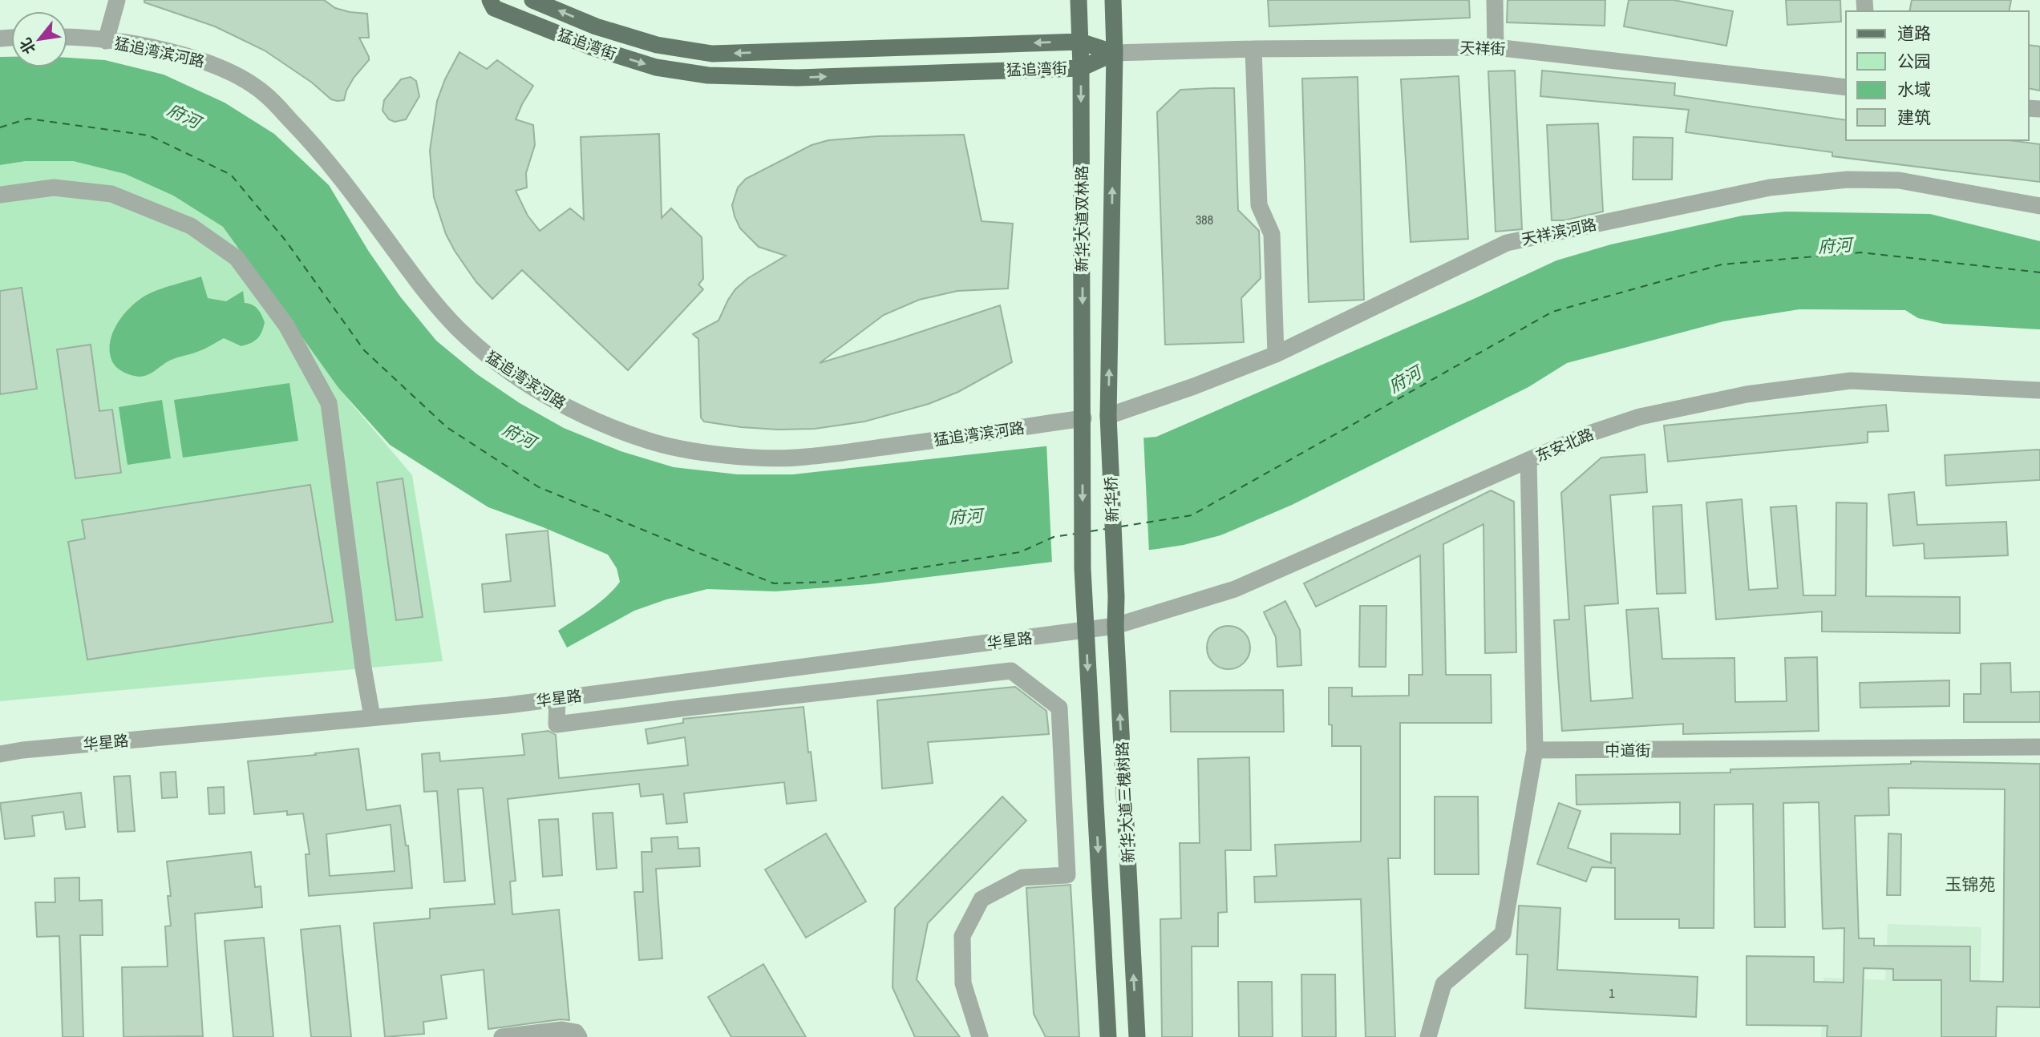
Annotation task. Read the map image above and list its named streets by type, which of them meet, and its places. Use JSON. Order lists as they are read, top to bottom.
{
  "streets": {
    "main road": [
      "猛追湾街",
      "新华大道双林路",
      "新华桥",
      "新华大道三槐树路"
    ],
    "street": [
      "天祥街",
      "猛追湾滨河路",
      "天祥滨河路",
      "东安北路",
      "华星路",
      "中道街"
    ]
  },
  "crossings": [
    ["猛追湾街", "天祥街"],
    ["猛追湾街", "新华大道双林路"],
    ["天祥街", "新华大道双林路"],
    ["猛追湾滨河路", "新华大道双林路"],
    ["新华大道双林路", "天祥滨河路"],
    ["新华大道双林路", "新华桥"],
    ["天祥滨河路", "新华桥"],
    ["东安北路", "华星路"],
    ["东安北路", "新华大道三槐树路"],
    ["新华桥", "新华大道三槐树路"],
    ["华星路", "新华大道三槐树路"]
  ],
  "districts": ["玉锦苑"],
  "water": ["府河"],
  "house_numbers": ["388", "1"],
  "legend": [
    "道路",
    "公园",
    "水域",
    "建筑"
  ],
  "north": "bottom left"
}
